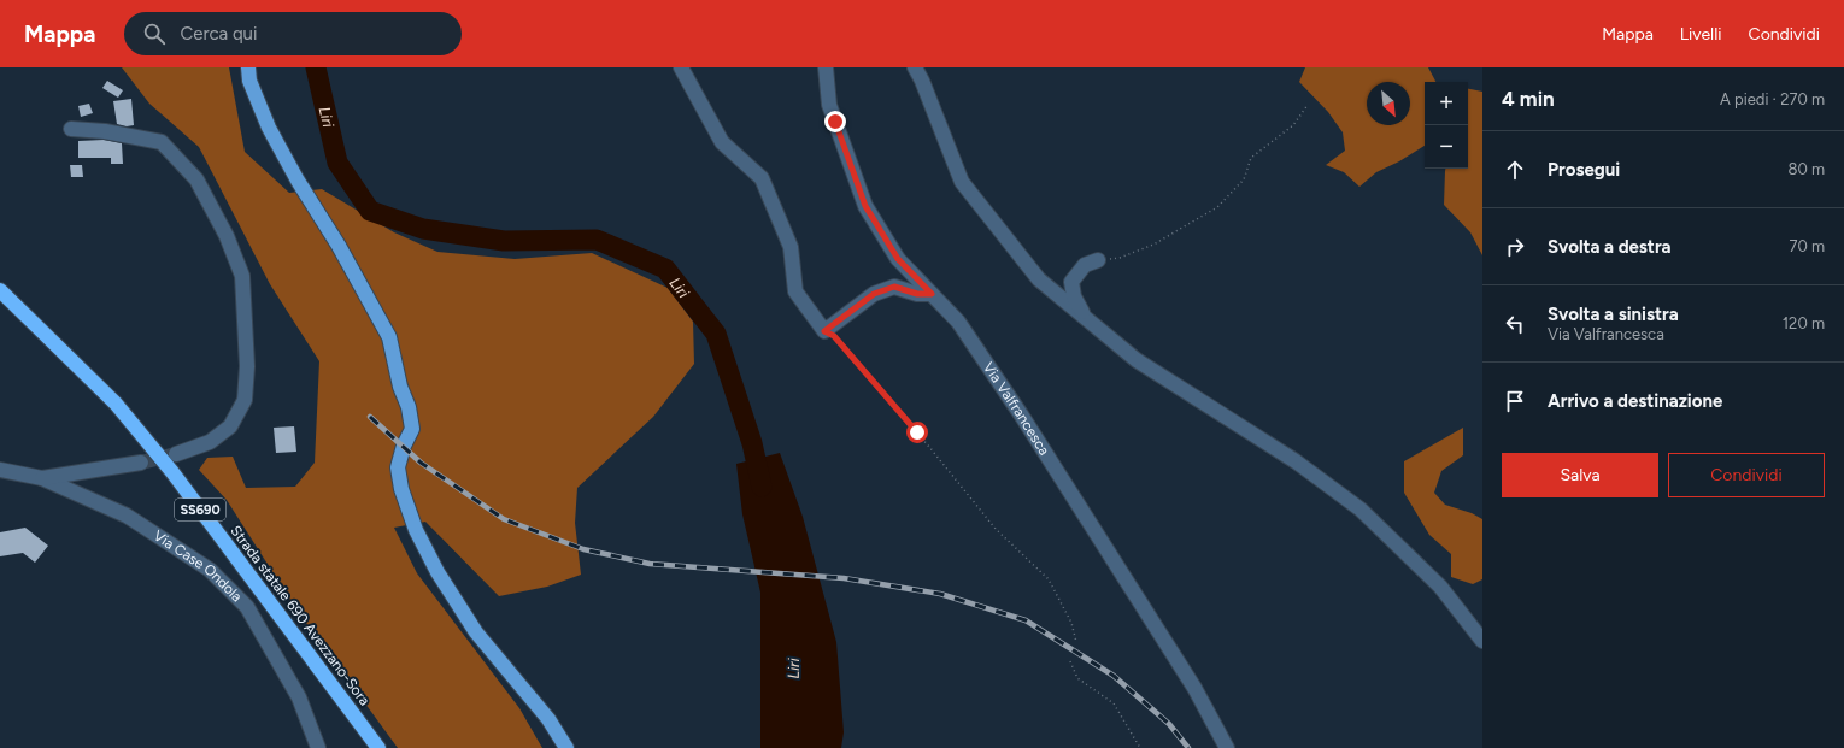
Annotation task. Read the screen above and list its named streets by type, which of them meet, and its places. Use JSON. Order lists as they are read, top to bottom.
{
  "streets": {
    "highway": ["SS690", "Strada statale 690 Avezzano-Sora"],
    "street": ["Via Valfrancesca", "Via Case Ondola"]
  },
  "water": ["Liri"],
  "north": "bottom right",
  "page": {
    "header": "Mappa",
    "search": "Cerca qui",
    "nav": ["Mappa", "Livelli", "Condividi"],
    "heading": ["4 min", "A piedi · 270 m"],
    "map_buttons": ["+", "−"],
    "list": [
      ["Prosegui", "80 m"],
      ["Svolta a destra", "70 m"],
      ["Svolta a sinistra", "Via Valfrancesca", "120 m"],
      "Arrivo a destinazione"
    ],
    "buttons": ["Salva", "Condividi"]
  }
}
